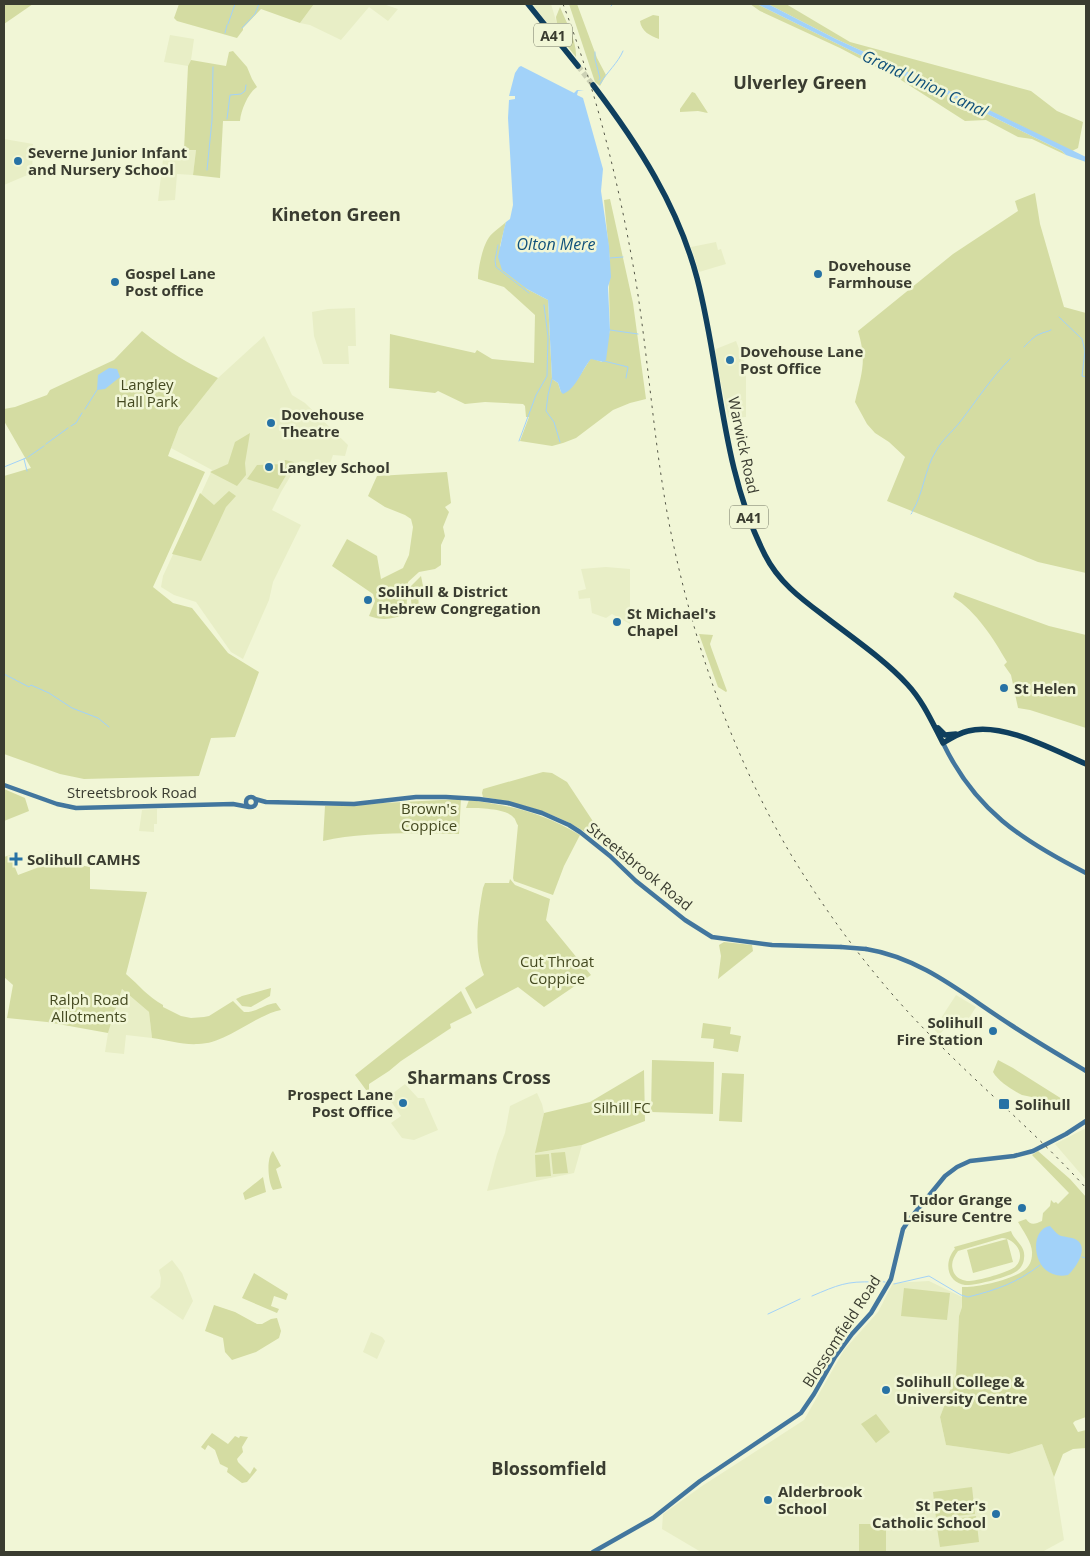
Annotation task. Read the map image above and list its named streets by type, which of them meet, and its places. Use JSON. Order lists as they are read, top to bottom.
{
  "streets": {
    "highway": ["A41", "Warwick Road"],
    "main road": ["Streetsbrook Road", "Blossomfield Road"]
  },
  "districts": [
    "Ulverley Green",
    "Kineton Green",
    "Sharmans Cross",
    "Blossomfield"
  ],
  "water": ["Grand Union Canal", "Olton Mere"],
  "parks": [
    "Langley Hall Park",
    "Brown's Coppice",
    "Cut Throat Coppice",
    "Ralph Road Allotments",
    "Silhill FC"
  ],
  "places": {
    "other": [
      "Severne Junior Infant and Nursery School",
      "Dovehouse Farmhouse",
      "Gospel Lane Post office",
      "Dovehouse Lane Post Office",
      "Dovehouse Theatre",
      "Langley School",
      "Solihull & District Hebrew Congregation",
      "St Michael's Chapel",
      "St Helen",
      "Solihull Fire Station",
      "Prospect Lane Post Office",
      "Tudor Grange Leisure Centre",
      "Solihull College & University Centre",
      "Alderbrook School",
      "St Peter's Catholic School"
    ],
    "health": ["Solihull CAMHS"],
    "transit": ["Solihull"]
  }
}
